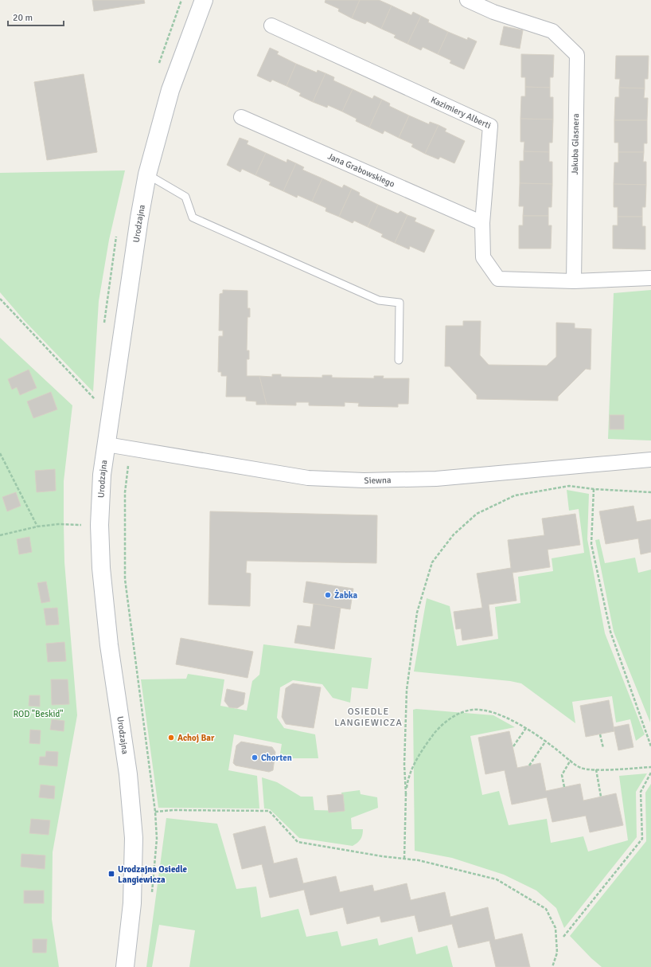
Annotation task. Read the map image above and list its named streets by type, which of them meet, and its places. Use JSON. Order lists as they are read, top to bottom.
{
  "streets": {
    "street": [
      "Kazimiery Alberti",
      "Jakuba Glasnera",
      "Jana Grabowskiego",
      "Urodzajna",
      "Siewna"
    ]
  },
  "crossings": [
    ["Kazimiery Alberti", "Jakuba Glasnera"],
    ["Kazimiery Alberti", "Jana Grabowskiego"],
    ["Urodzajna", "Siewna"]
  ],
  "districts": ["OSIEDLE LANGIEWICZA"],
  "parks": ["ROD \"Beskid\""],
  "places": {
    "other": ["Żabka", "Achoj Bar", "Chorten"],
    "transit": ["Urodzajna Osiedle Langiewicza"]
  },
  "scale_bar": "20 m"
}
